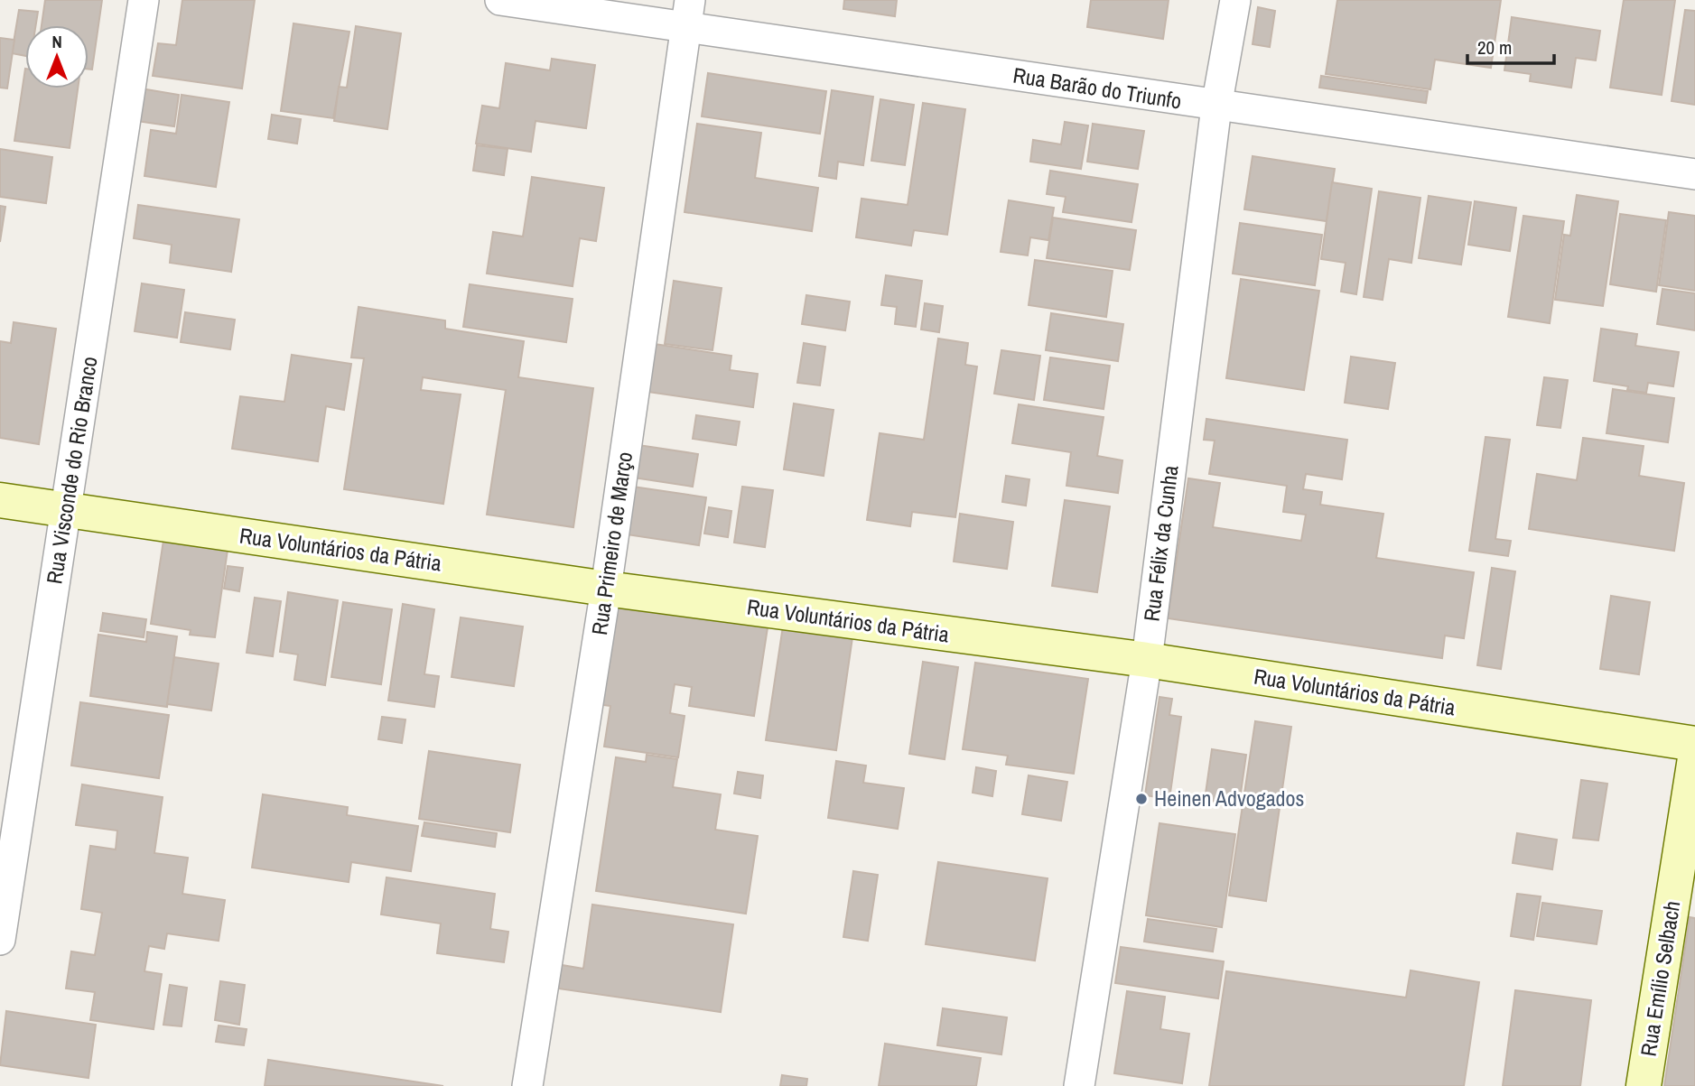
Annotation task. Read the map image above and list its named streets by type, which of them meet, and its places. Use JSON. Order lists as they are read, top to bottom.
{
  "streets": {
    "main road": ["Rua Voluntários da Pátria", "Rua Emílio Selbach"],
    "street": [
      "Rua Barão do Triunfo",
      "Rua Visconde do Rio Branco",
      "Rua Primeiro de Março",
      "Rua Félix da Cunha"
    ]
  },
  "crossings": [
    ["Rua Barão do Triunfo", "Rua Primeiro de Março"],
    ["Rua Barão do Triunfo", "Rua Félix da Cunha"],
    ["Rua Visconde do Rio Branco", "Rua Voluntários da Pátria"],
    ["Rua Primeiro de Março", "Rua Voluntários da Pátria"],
    ["Rua Félix da Cunha", "Rua Voluntários da Pátria"]
  ],
  "places": ["Heinen Advogados"],
  "scale_bar": "20 m",
  "north": "top"
}
